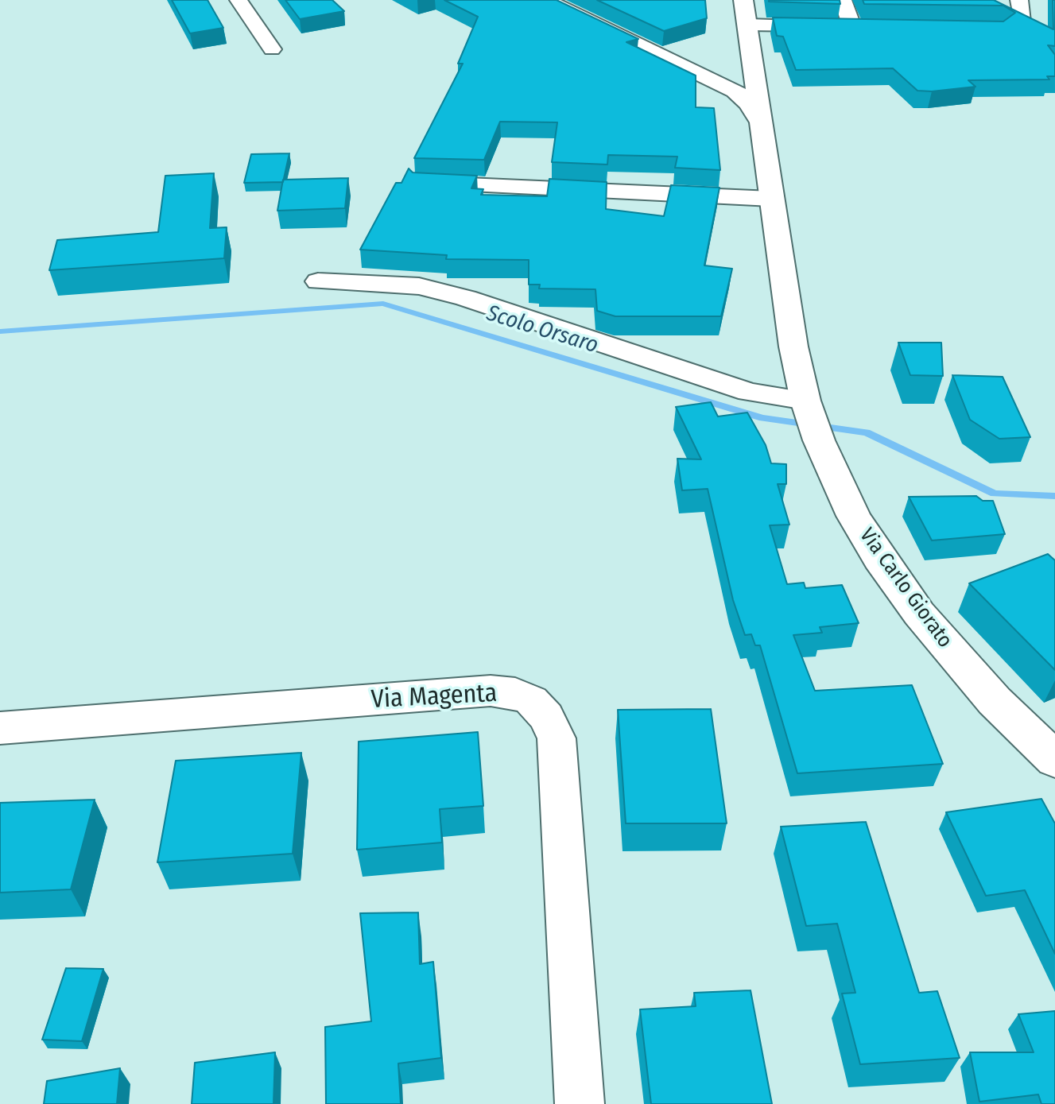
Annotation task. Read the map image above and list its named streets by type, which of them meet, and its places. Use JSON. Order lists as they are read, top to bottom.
{
  "streets": {
    "street": ["Via Carlo Giorato", "Via Magenta"]
  },
  "water": ["Scolo Orsaro"]
}
